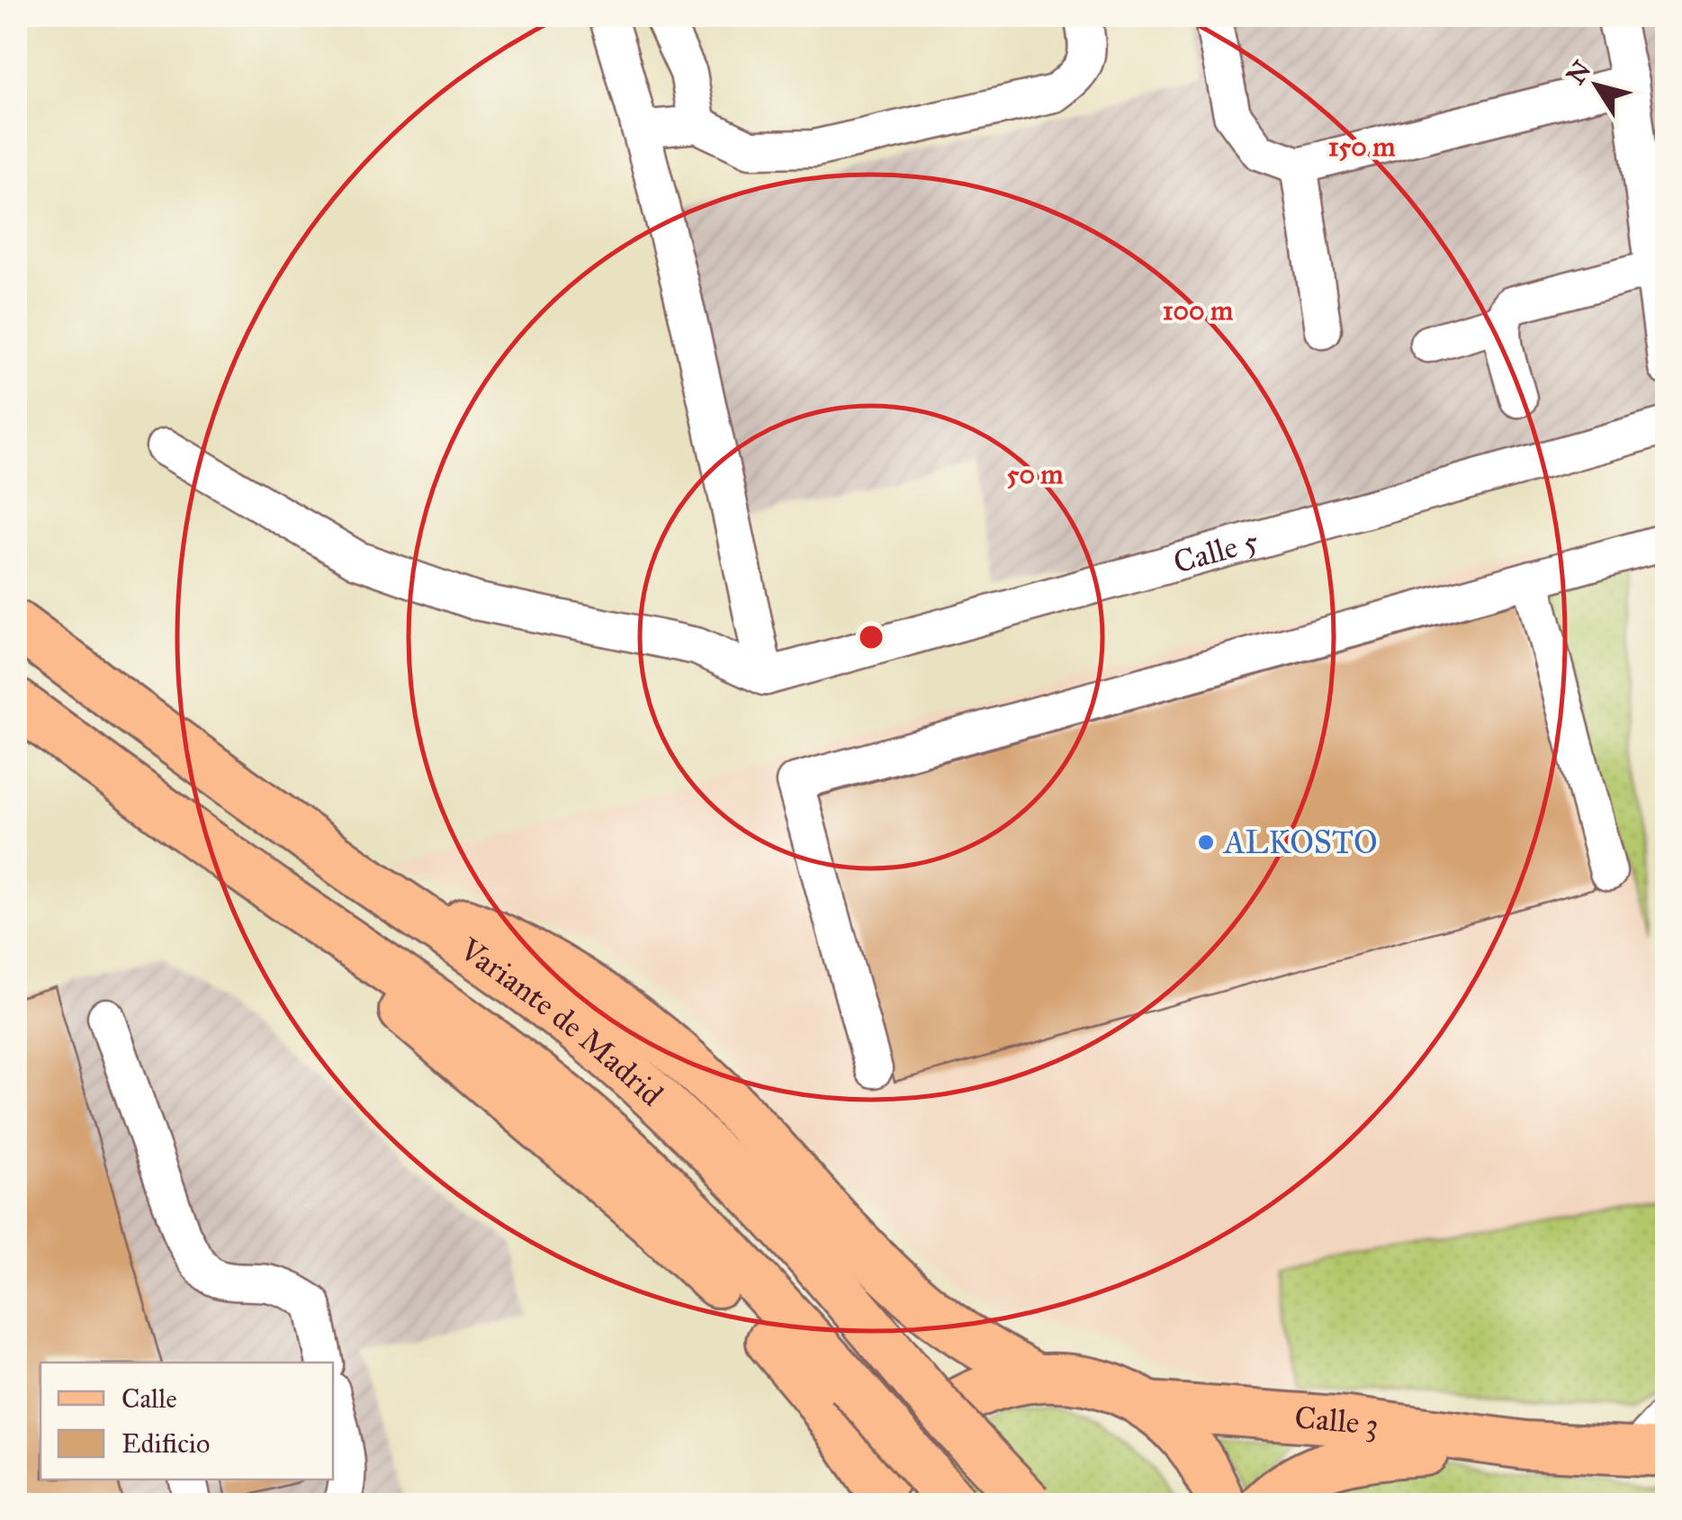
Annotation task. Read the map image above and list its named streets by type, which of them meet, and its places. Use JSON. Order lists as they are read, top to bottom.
{
  "streets": {
    "main road": ["Variante de Madrid", "Calle 3"],
    "street": ["Calle 5"]
  },
  "places": ["ALKOSTO"],
  "legend": ["Calle", "Edificio"],
  "north": "top left",
  "rings": ["150 m", "100 m", "50 m"]
}
